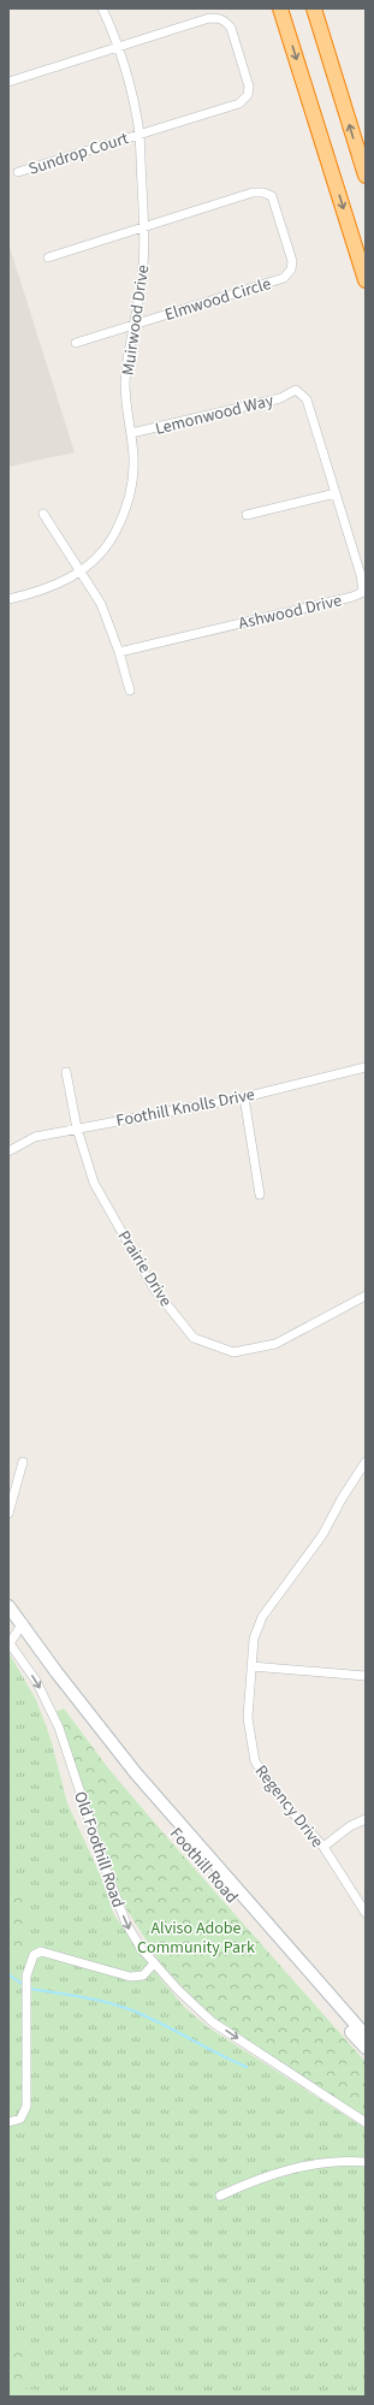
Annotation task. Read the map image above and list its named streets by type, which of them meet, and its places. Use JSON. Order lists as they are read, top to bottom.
{
  "streets": {
    "main road": ["Foothill Road"],
    "street": [
      "Sundrop Court",
      "Elmwood Circle",
      "Muirwood Drive",
      "Lemonwood Way",
      "Ashwood Drive",
      "Foothill Knolls Drive",
      "Prairie Drive",
      "Regency Drive",
      "Old Foothill Road"
    ]
  },
  "crossings": [
    ["Sundrop Court", "Muirwood Drive"],
    ["Elmwood Circle", "Muirwood Drive"],
    ["Muirwood Drive", "Lemonwood Way"],
    ["Lemonwood Way", "Ashwood Drive"],
    ["Foothill Knolls Drive", "Prairie Drive"],
    ["Old Foothill Road", "Foothill Road"]
  ],
  "one_way": ["Old Foothill Road"],
  "parks": ["Alviso Adobe Community Park"]
}
